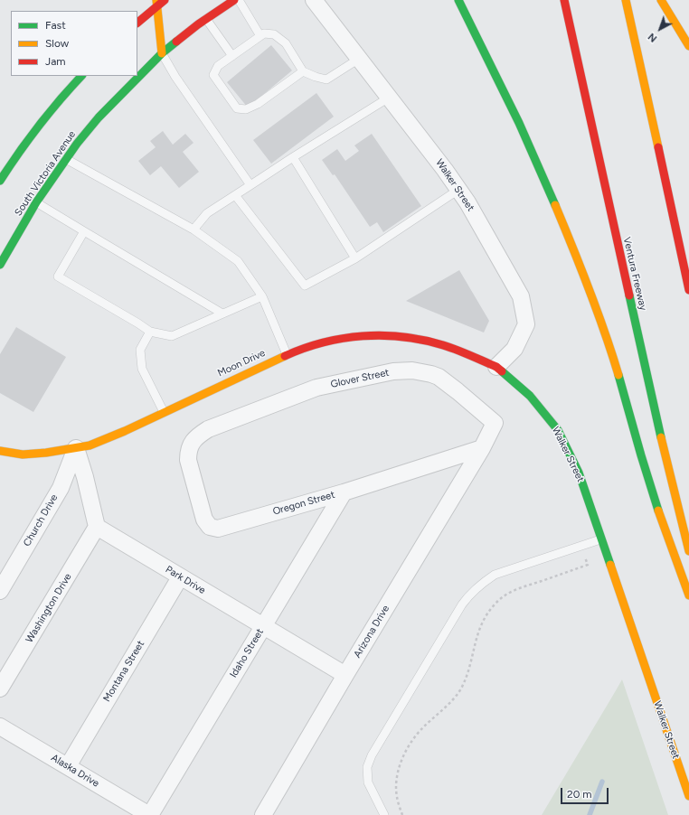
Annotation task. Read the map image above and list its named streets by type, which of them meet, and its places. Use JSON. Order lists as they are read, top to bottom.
{
  "streets": {
    "main road": [
      "South Victoria Avenue",
      "Walker Street",
      "Ventura Freeway",
      "Moon Drive"
    ],
    "street": [
      "Glover Street",
      "Oregon Street",
      "Church Drive",
      "Park Drive",
      "Washington Drive",
      "Arizona Drive",
      "Idaho Street",
      "Montana Street",
      "Alaska Drive"
    ]
  },
  "crossings": [
    ["Walker Street", "Moon Drive"],
    ["Moon Drive", "Church Drive"],
    ["Glover Street", "Oregon Street"],
    ["Glover Street", "Arizona Drive"],
    ["Oregon Street", "Arizona Drive"],
    ["Oregon Street", "Idaho Street"],
    ["Park Drive", "Washington Drive"],
    ["Park Drive", "Arizona Drive"],
    ["Park Drive", "Idaho Street"],
    ["Park Drive", "Montana Street"],
    ["Idaho Street", "Alaska Drive"],
    ["Montana Street", "Alaska Drive"]
  ],
  "legend": ["Fast", "Slow", "Jam"],
  "scale_bar": "20 m",
  "north": "bottom left"
}
